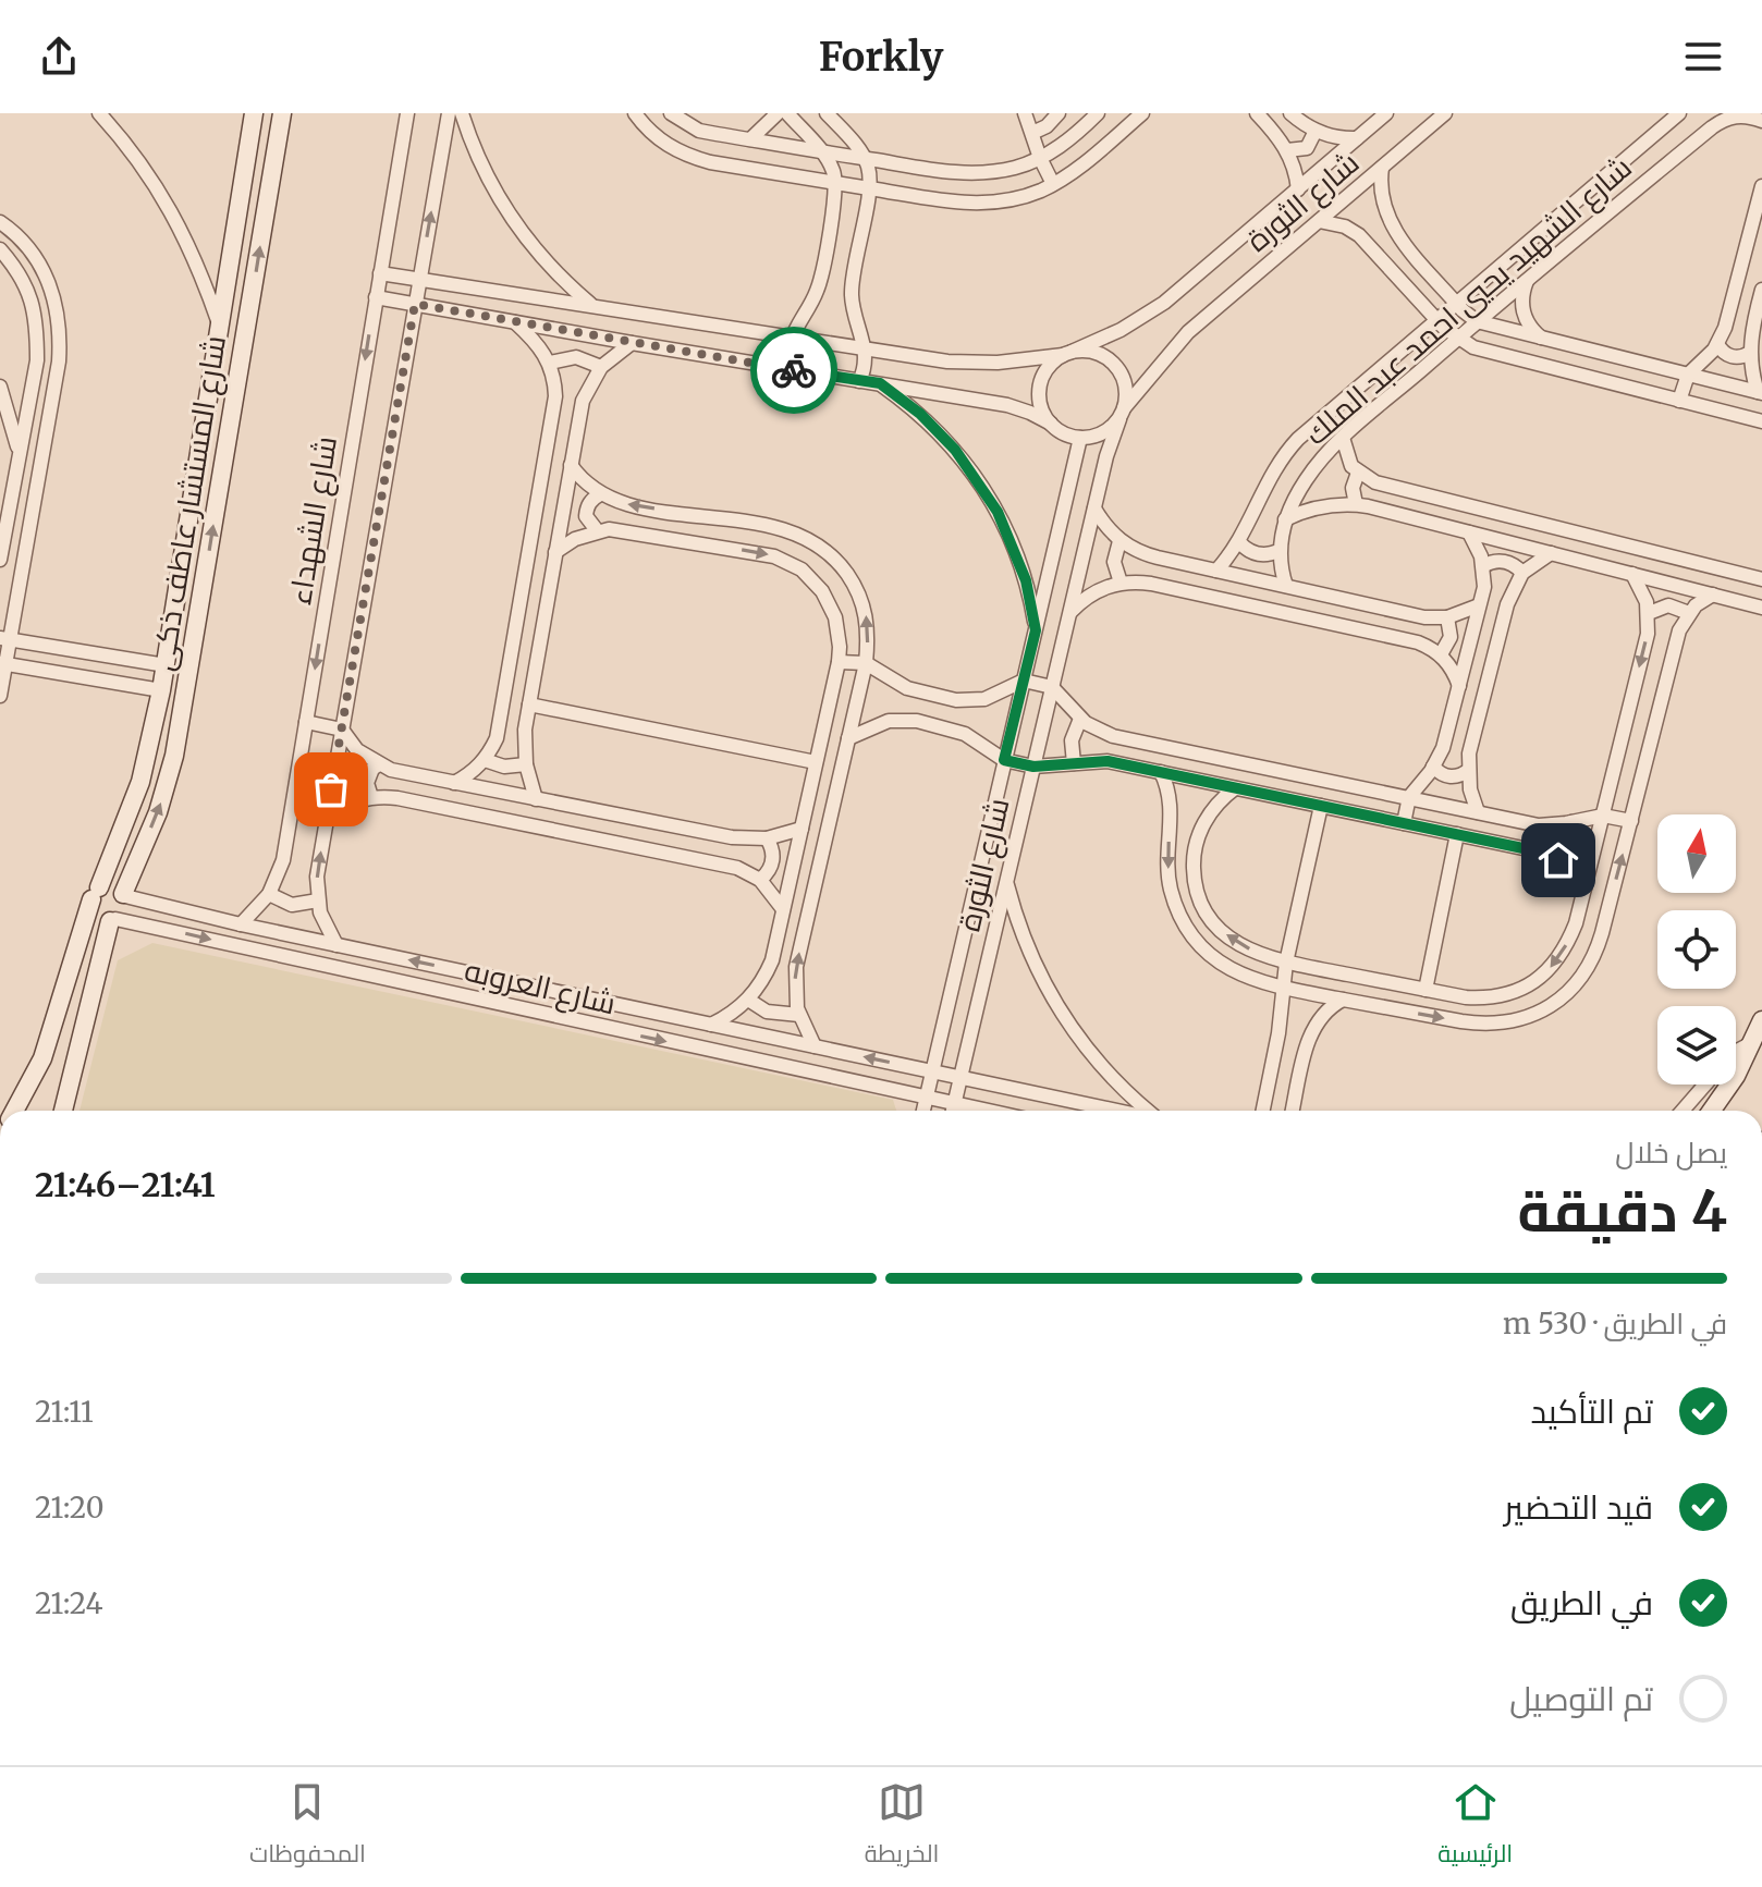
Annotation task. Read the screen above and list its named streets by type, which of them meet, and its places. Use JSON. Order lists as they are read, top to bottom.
{
  "streets": {
    "street": [
      "شارع الثورة",
      "شارع الشهيد يحيي احمد عبد الملك",
      "شارع المستشار عاطف ذكى",
      "شارع الشهداء",
      "شارع العروبه"
    ]
  },
  "crossings": [
    ["شارع الثورة", "شارع العروبه"],
    ["شارع المستشار عاطف ذكى", "شارع العروبه"],
    ["شارع الشهداء", "شارع العروبه"]
  ],
  "north": "top",
  "page": {
    "header": "Forkly",
    "heading": ["4 دقيقة", "يصل خلال", "21:41–21:46"],
    "bar": "في الطريق · 530 m",
    "list": [
      ["تم التأكيد", "21:11"],
      ["قيد التحضير", "21:20"],
      ["في الطريق", "21:24"],
      "تم التوصيل"
    ],
    "tabs": ["الرئيسية", "الخريطة", "المحفوظات"]
  }
}
